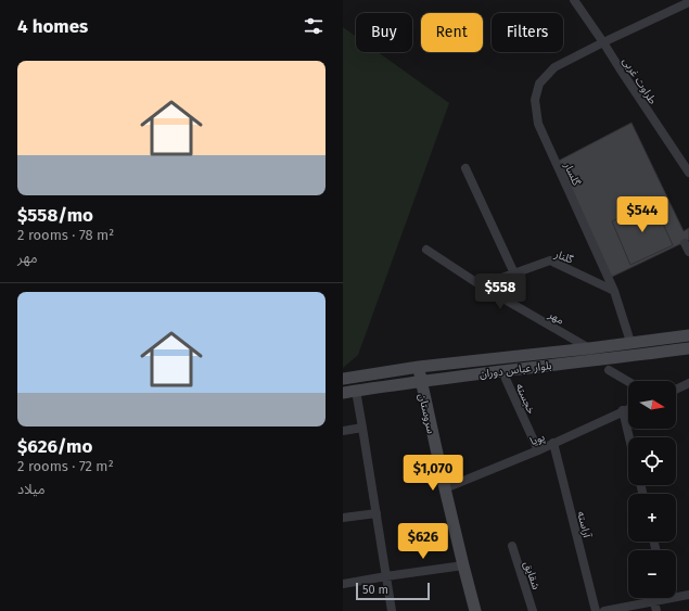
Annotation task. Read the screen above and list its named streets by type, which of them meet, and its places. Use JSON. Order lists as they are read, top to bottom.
{
  "streets": {
    "street": [
      "طراوت غربی",
      "گلسار",
      "گلنار",
      "مهر",
      "بلوار عباس دوران",
      "خجسته",
      "سروستان",
      "پویا",
      "آراسته",
      "شقایق"
    ]
  },
  "crossings": [
    ["طراوت غربی", "گلسار"],
    ["گلسار", "گلنار"],
    ["گلسار", "بلوار عباس دوران"],
    ["گلنار", "مهر"],
    ["مهر", "بلوار عباس دوران"],
    ["بلوار عباس دوران", "سروستان"],
    ["خجسته", "پویا"],
    ["سروستان", "پویا"],
    ["پویا", "آراسته"]
  ],
  "scale_bar": "50 m",
  "north": "right",
  "page": {
    "heading": "4 homes",
    "chip": ["Buy", "Rent", "Filters"],
    "list": [
      {
        "name": "$558/mo",
        "note": "2 rooms · 78 m² · مهر"
      },
      {
        "name": "$626/mo",
        "note": "2 rooms · 72 m² · میلاد"
      }
    ],
    "price": [
      "$544",
      "$558",
      "$1,070",
      "$626"
    ],
    "map_buttons": ["+", "−"],
    "scale": "50 m"
  }
}
